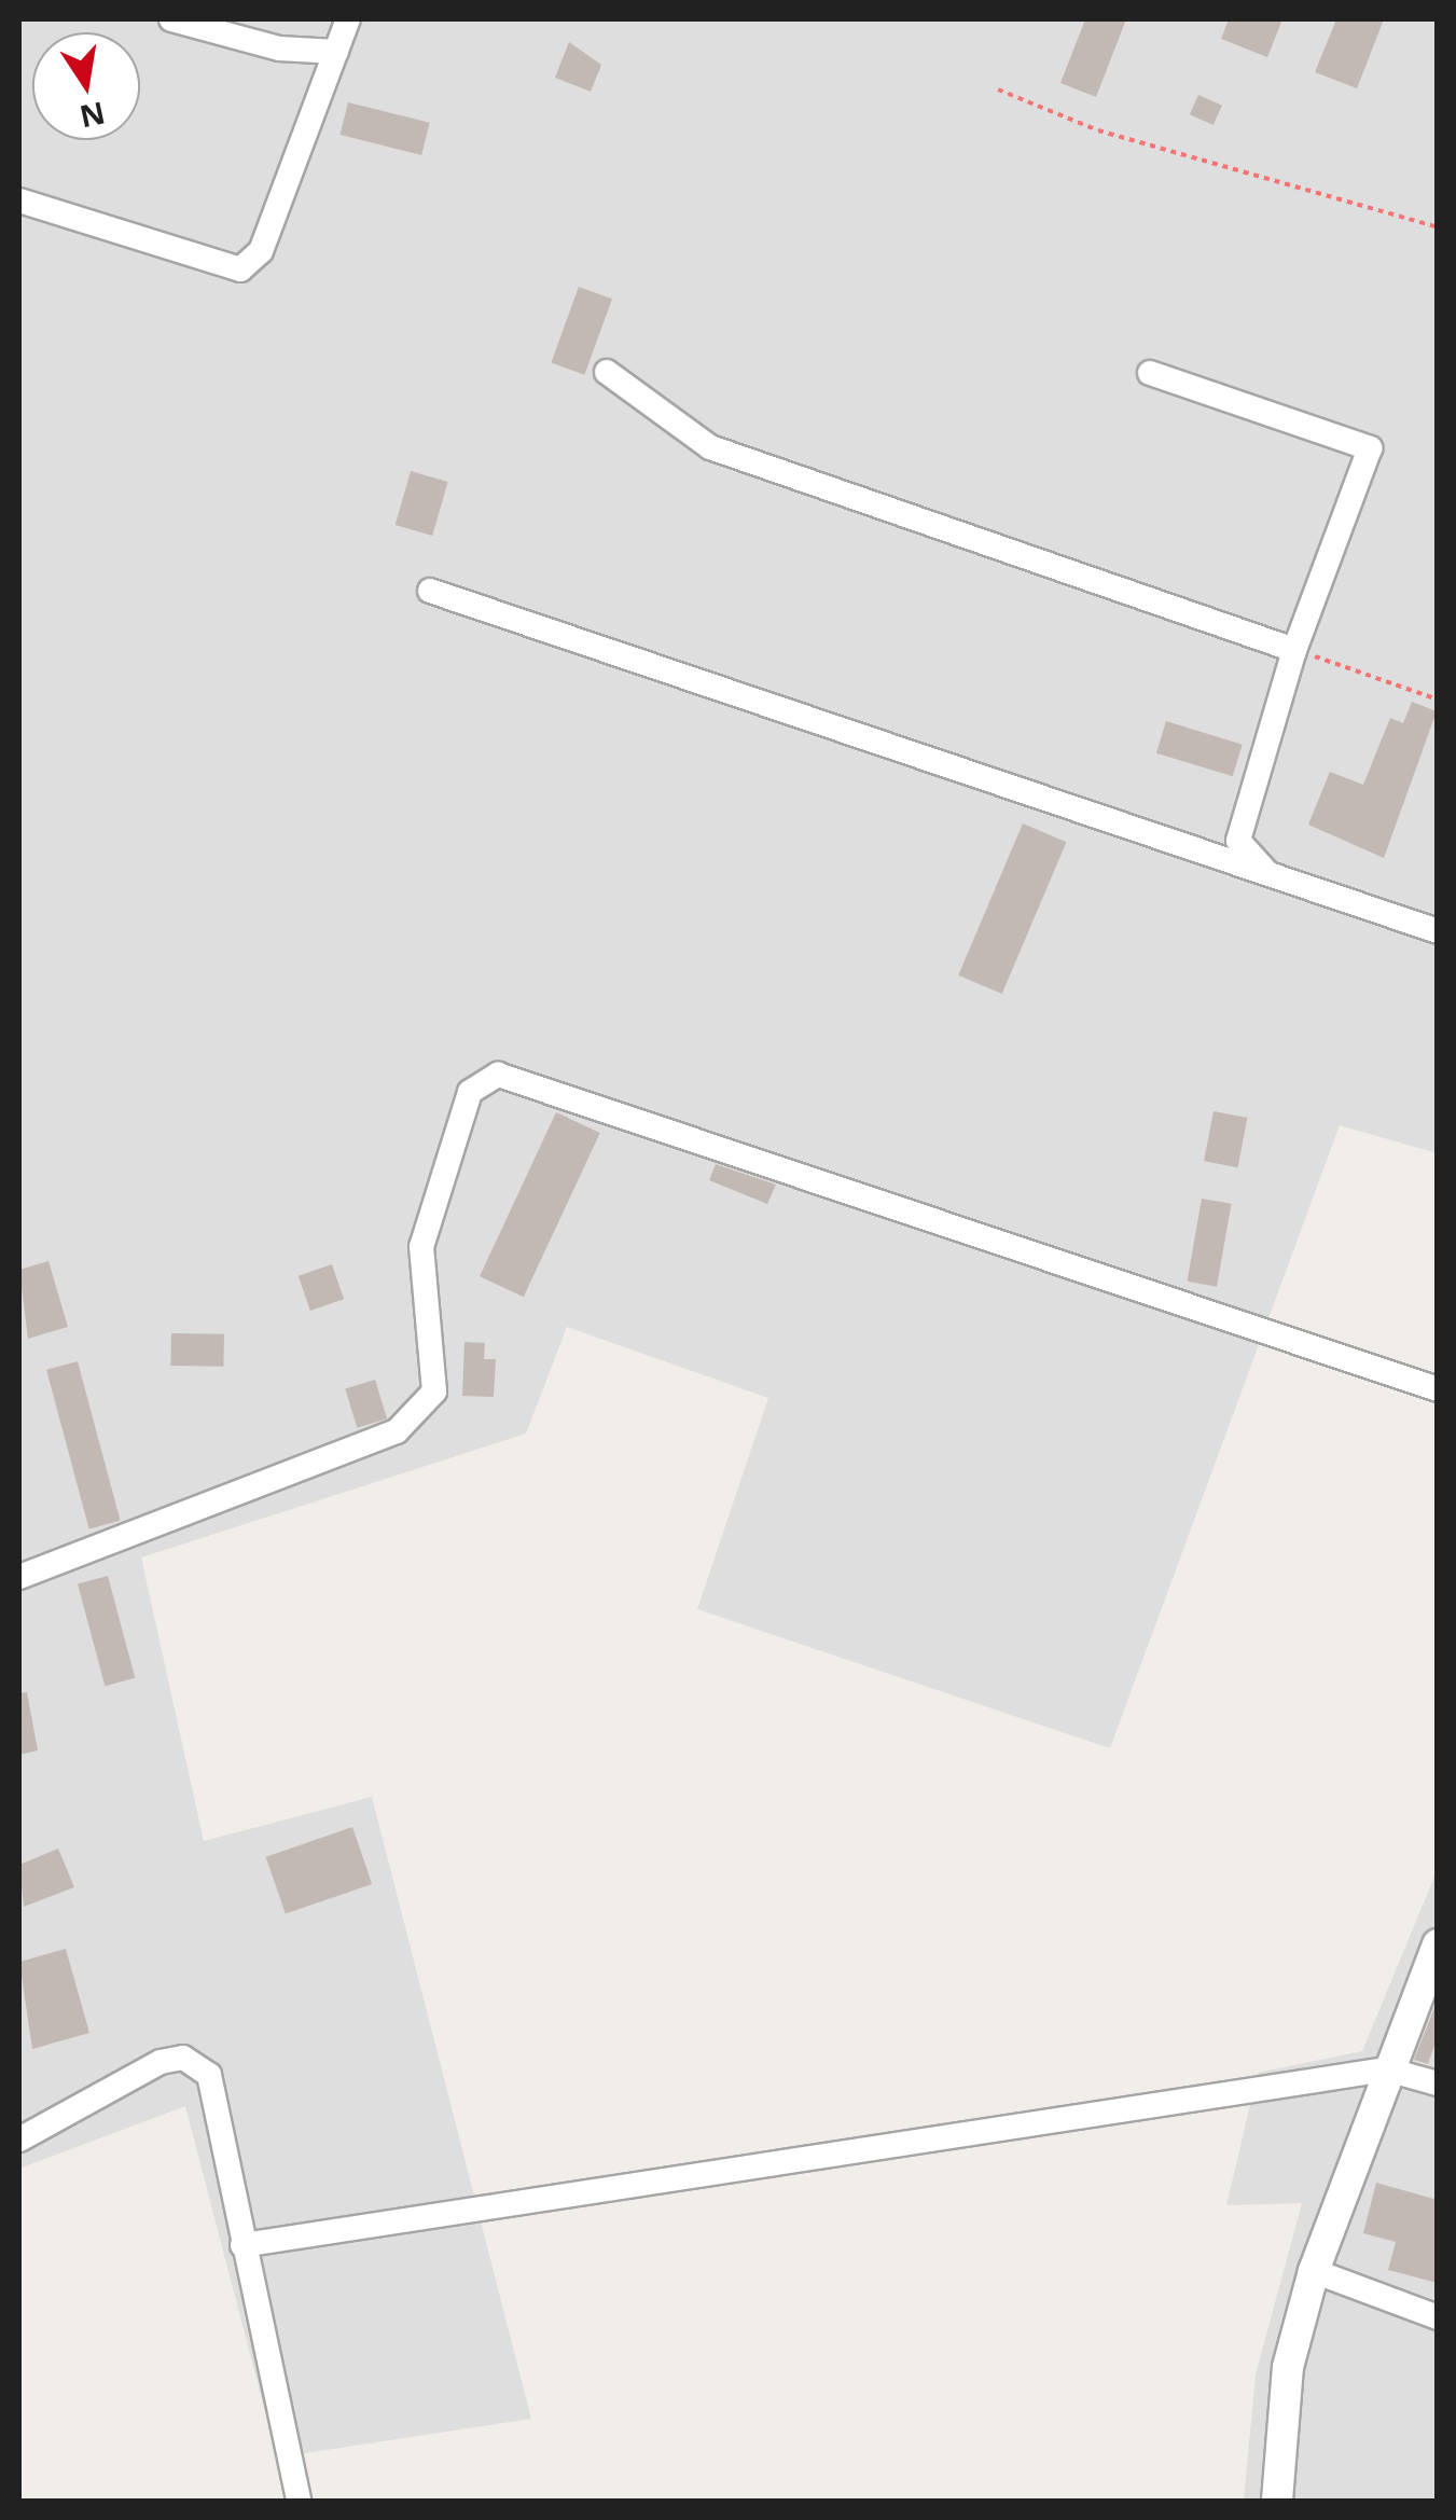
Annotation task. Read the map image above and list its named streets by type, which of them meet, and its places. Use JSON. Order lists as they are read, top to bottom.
{
  "north": "bottom"
}
